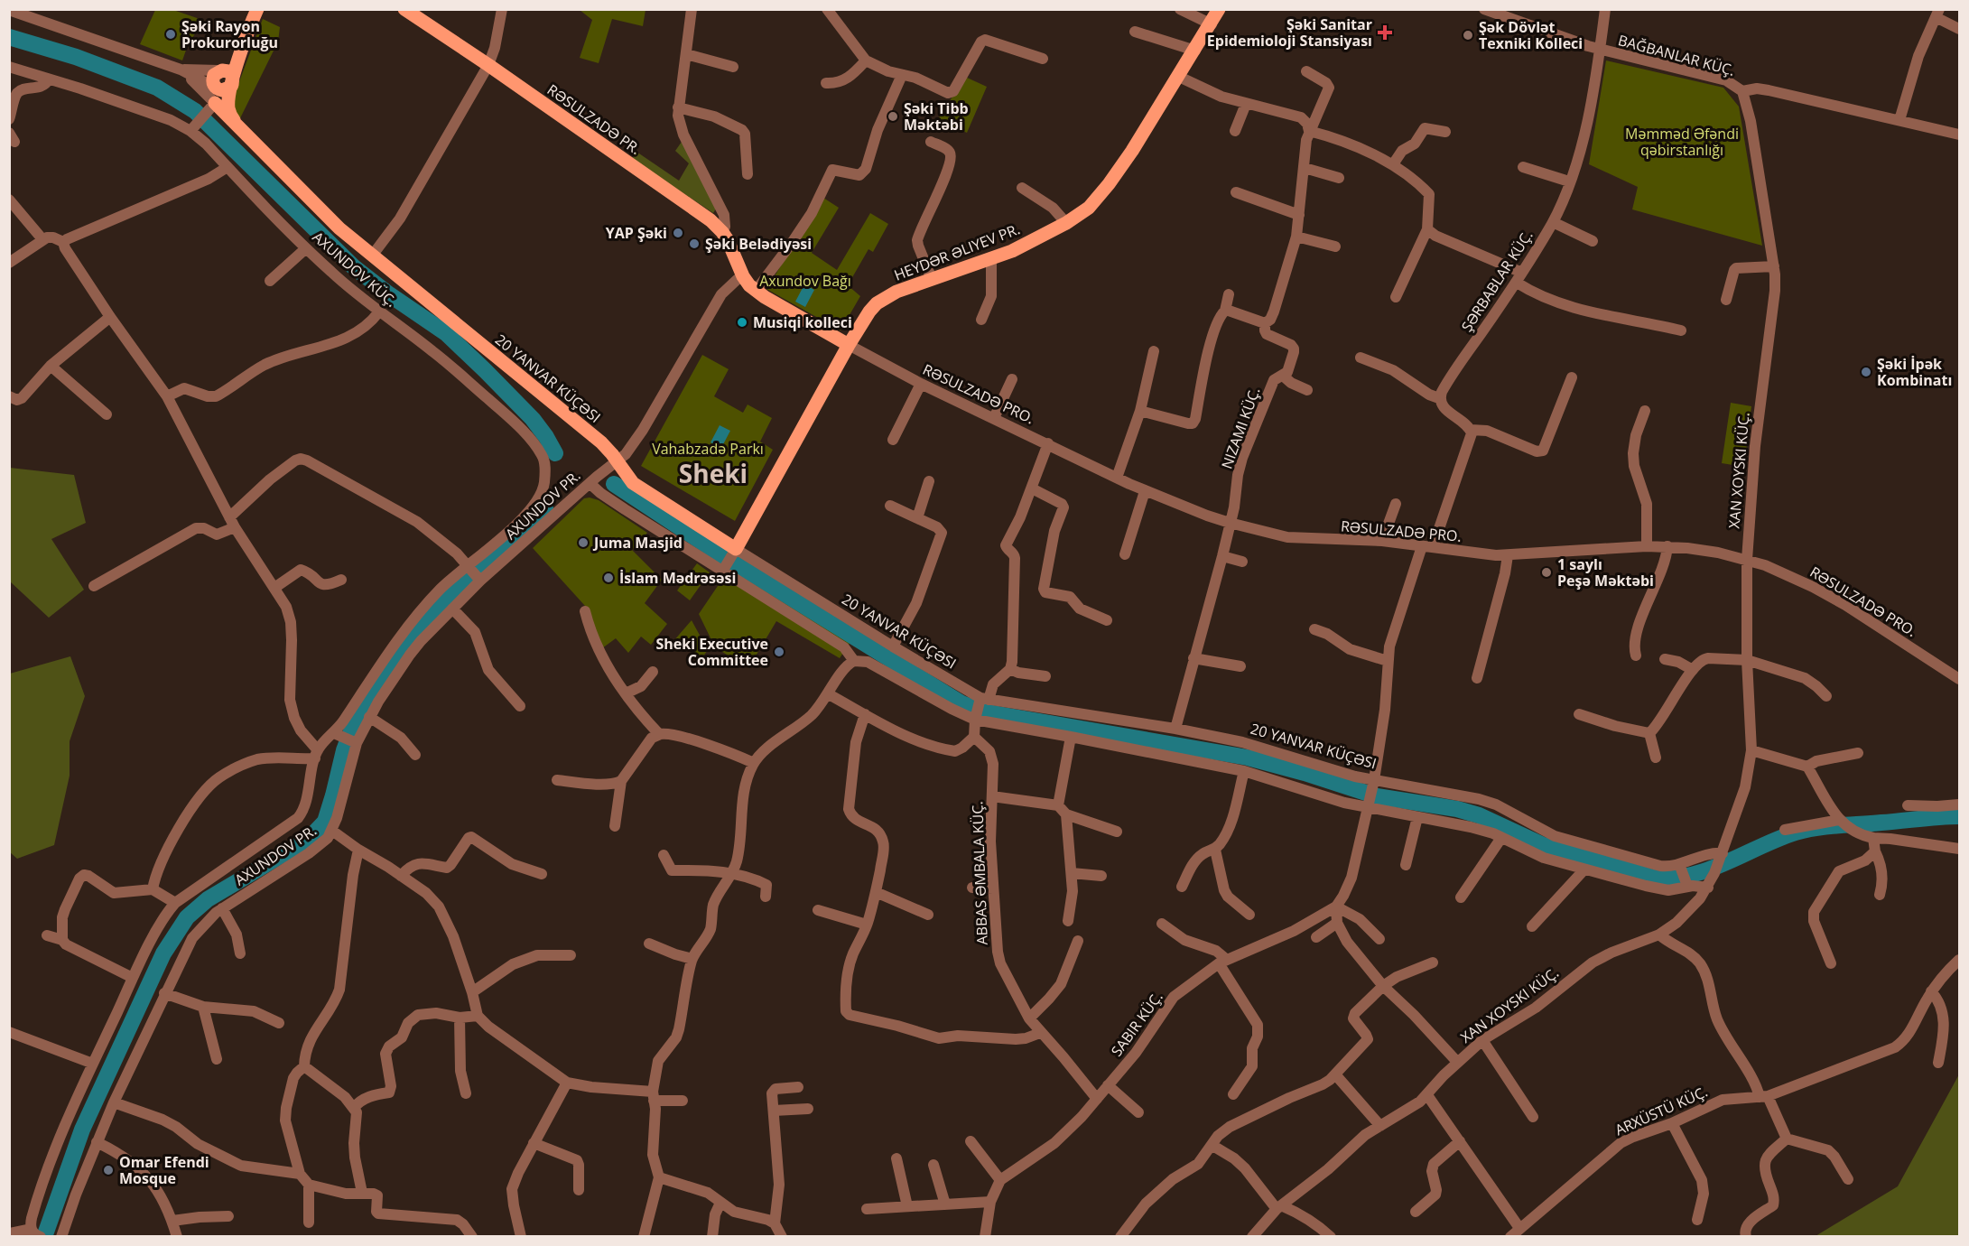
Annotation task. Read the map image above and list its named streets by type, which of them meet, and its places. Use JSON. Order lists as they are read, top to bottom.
{
  "streets": {
    "main road": ["RƏSULZADƏ PR.", "HEYDƏR ƏLIYEV PR.", "20 YANVAR KÜÇƏSI"],
    "street": [
      "BAĞBANLAR KÜÇ.",
      "AXUNDOV KÜÇ.",
      "ŞƏRBABLAR KÜÇ.",
      "RƏSULZADƏ PRO.",
      "NIZAMI KÜÇ.",
      "XAN XOYSKI KÜÇ.",
      "AXUNDOV PR.",
      "ABBAS ƏMBALA KÜÇ.",
      "SABIR KÜÇ.",
      "ARXÜSTÜ KÜÇ."
    ]
  },
  "crossings": [
    ["BAĞBANLAR KÜÇ.", "ŞƏRBABLAR KÜÇ."],
    ["BAĞBANLAR KÜÇ.", "XAN XOYSKI KÜÇ."],
    ["RƏSULZADƏ PR.", "HEYDƏR ƏLIYEV PR."],
    ["RƏSULZADƏ PR.", "RƏSULZADƏ PRO."],
    ["HEYDƏR ƏLIYEV PR.", "20 YANVAR KÜÇƏSI"],
    ["HEYDƏR ƏLIYEV PR.", "RƏSULZADƏ PRO."],
    ["AXUNDOV KÜÇ.", "AXUNDOV PR."],
    ["20 YANVAR KÜÇƏSI", "NIZAMI KÜÇ."],
    ["20 YANVAR KÜÇƏSI", "XAN XOYSKI KÜÇ."],
    ["20 YANVAR KÜÇƏSI", "AXUNDOV PR."],
    ["RƏSULZADƏ PRO.", "NIZAMI KÜÇ."],
    ["RƏSULZADƏ PRO.", "XAN XOYSKI KÜÇ."],
    ["ABBAS ƏMBALA KÜÇ.", "SABIR KÜÇ."]
  ],
  "districts": ["Sheki"],
  "parks": ["Məmməd Əfəndi qəbirstanlığı", "Axundov Bağı", "Vahabzadə Parkı"],
  "places": {
    "health": ["Şəki Sanitar Epidemioloji Stansiyası"],
    "other": [
      "Şəki Rayon Prokurorluğu",
      "Şək Dövlət Texniki Kolleci",
      "Şəki Tibb Məktəbi",
      "YAP Şəki",
      "Şəki Belədiyəsi",
      "Musiqi kolleci",
      "Şəki İpək Kombinatı",
      "Juma Masjid",
      "1 saylı Peşə Məktəbi",
      "İslam Mədrəsəsi",
      "Sheki Executive Committee",
      "Omar Efendi Mosque"
    ]
  }
}
